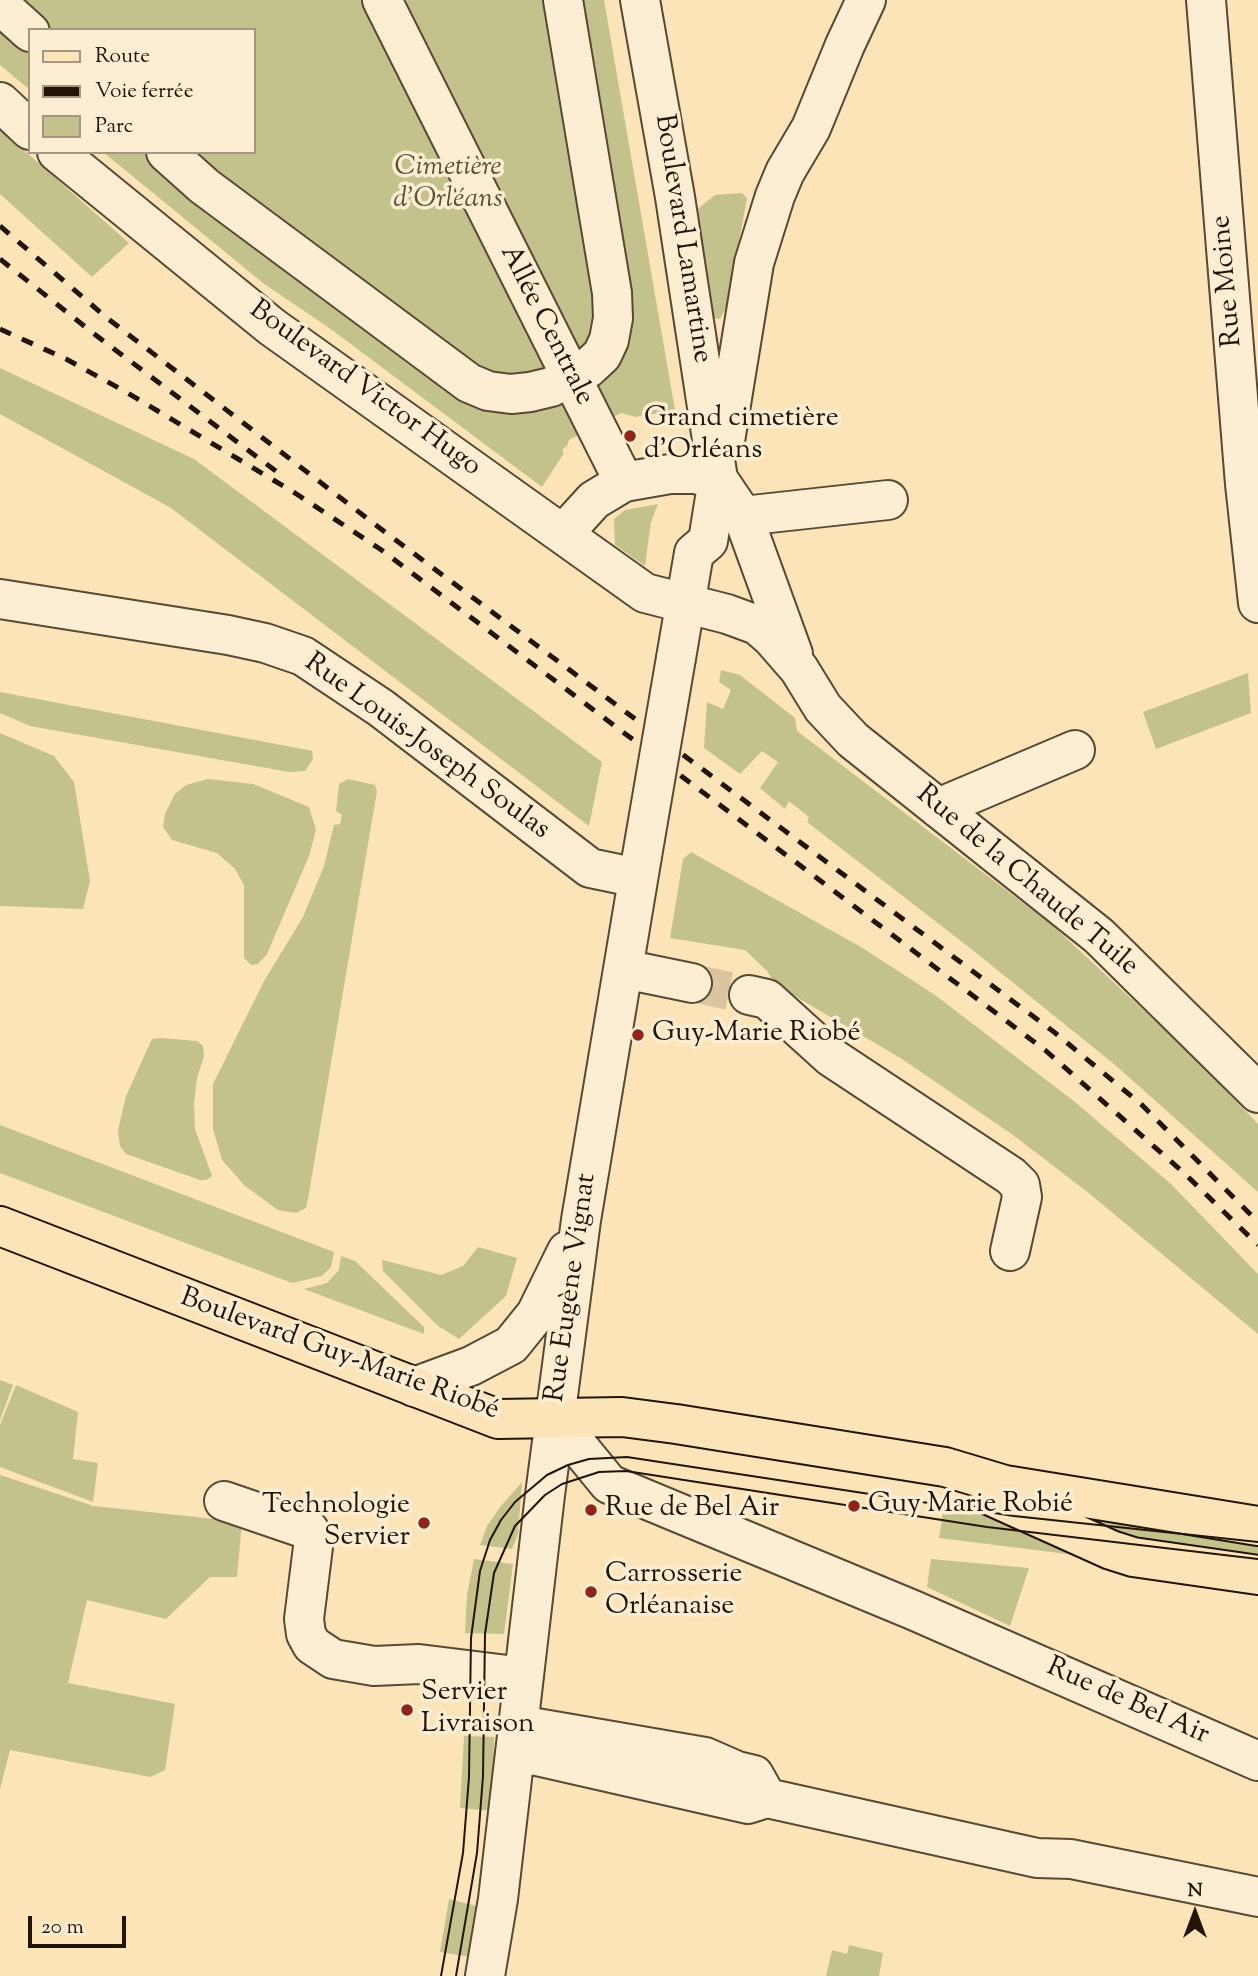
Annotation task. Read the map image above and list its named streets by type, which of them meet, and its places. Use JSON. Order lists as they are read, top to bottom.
{
  "streets": {
    "main road": ["Boulevard Guy-Marie Riobé"],
    "street": [
      "Boulevard Lamartine",
      "Rue Moine",
      "Allée Centrale",
      "Boulevard Victor Hugo",
      "Rue Louis-Joseph Soulas",
      "Rue de la Chaude Tuile",
      "Rue Eugène Vignat",
      "Rue de Bel Air"
    ]
  },
  "crossings": [
    ["Boulevard Lamartine", "Boulevard Victor Hugo"],
    ["Boulevard Lamartine", "Rue de la Chaude Tuile"],
    ["Boulevard Lamartine", "Rue Eugène Vignat"],
    ["Boulevard Victor Hugo", "Rue de la Chaude Tuile"],
    ["Boulevard Victor Hugo", "Rue Eugène Vignat"],
    ["Rue Louis-Joseph Soulas", "Rue Eugène Vignat"],
    ["Rue de la Chaude Tuile", "Rue Eugène Vignat"],
    ["Rue Eugène Vignat", "Boulevard Guy-Marie Riobé"],
    ["Rue Eugène Vignat", "Rue de Bel Air"],
    ["Boulevard Guy-Marie Riobé", "Rue de Bel Air"]
  ],
  "parks": ["Cimetière d'Orléans"],
  "places": [
    "Grand cimetière d'Orléans",
    "Guy-Marie Riobé",
    "Guy Marie Robié",
    "Rue de Bel Air",
    "Technologie Servier",
    "Carrosserie Orléanaise",
    "Servier Livraison"
  ],
  "legend": ["Route", "Voie ferrée", "Parc"],
  "scale_bar": "20 m",
  "north": "top"
}
